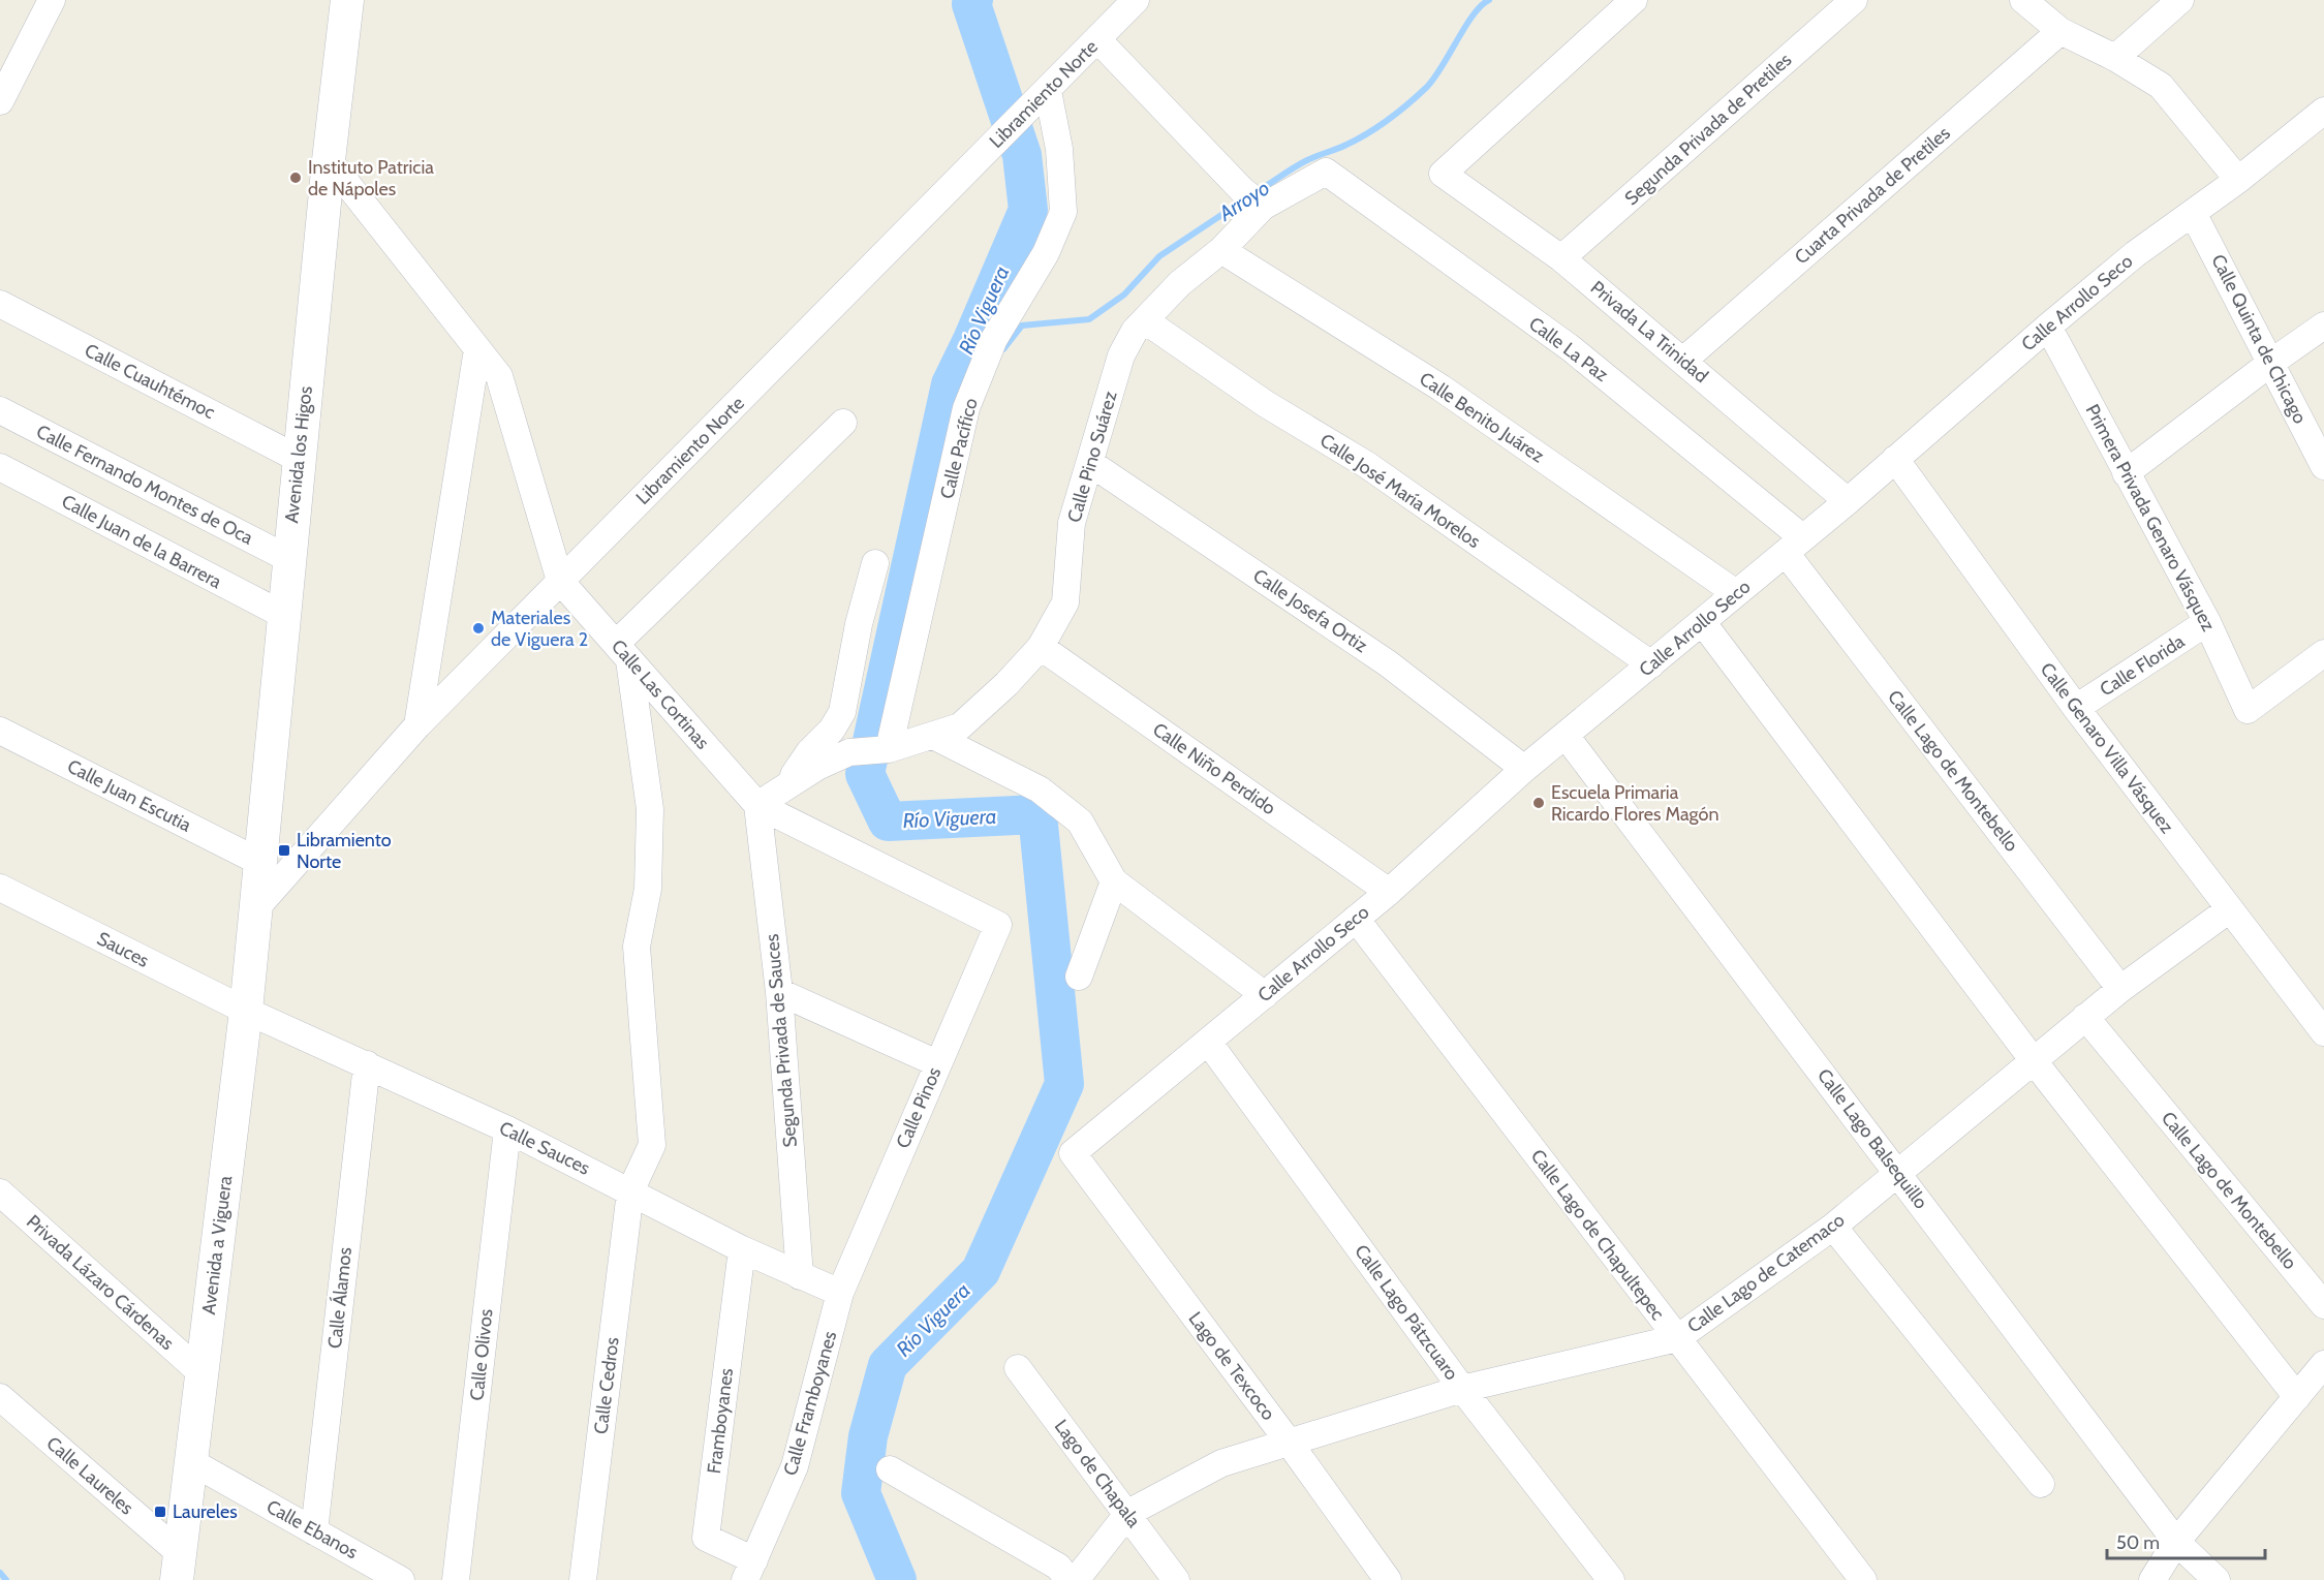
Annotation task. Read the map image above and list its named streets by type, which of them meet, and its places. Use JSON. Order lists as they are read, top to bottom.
{
  "streets": {
    "street": [
      "Libramiento Norte",
      "Segunda Privada de Pretiles",
      "Cuarta Privada de Pretiles",
      "Calle Arrollo Seco",
      "Privada La Trinidad",
      "Calle Quinta de Chicago",
      "Calle La Paz",
      "Calle Cuauhtémoc",
      "Calle Benito Juárez",
      "Calle Pacífico",
      "Avenida los Higos",
      "Calle Pino Suárez",
      "Calle Fernando Montes de Oca",
      "Calle José María Morelos",
      "Primera Privada Genaro Vásquez",
      "Calle Juan de la Barrera",
      "Calle Josefa Ortiz",
      "Calle Florida",
      "Calle Las Cortinas",
      "Calle Genaro Villa Vásquez",
      "Calle Niño Perdido",
      "Calle Lago de Montebello",
      "Calle Juan Escutia",
      "Sauces",
      "Segunda Privada de Sauces",
      "Calle Pinos",
      "Calle Lago Balsequillo",
      "Calle Sauces",
      "Calle Lago de Chapultepec",
      "Avenida a Viguera",
      "Calle Lago de Catemaco",
      "Privada Lázaro Cárdenas",
      "Calle Álamos",
      "Calle Lago Pátzcuaro",
      "Calle Olivos",
      "Lago de Texcoco",
      "Calle Cedros",
      "Calle Framboyanes",
      "Framboyanes",
      "Lago de Chapala",
      "Calle Laureles",
      "Calle Ebanos"
    ]
  },
  "crossings": [
    ["Libramiento Norte", "Calle Pacífico"],
    ["Libramiento Norte", "Avenida los Higos"],
    ["Libramiento Norte", "Calle Las Cortinas"],
    ["Libramiento Norte", "Avenida a Viguera"],
    ["Segunda Privada de Pretiles", "Privada La Trinidad"],
    ["Cuarta Privada de Pretiles", "Privada La Trinidad"],
    ["Calle Arrollo Seco", "Privada La Trinidad"],
    ["Calle Arrollo Seco", "Calle Quinta de Chicago"],
    ["Calle Arrollo Seco", "Calle La Paz"],
    ["Calle Arrollo Seco", "Calle Benito Juárez"],
    ["Calle Arrollo Seco", "Calle José María Morelos"],
    ["Calle Arrollo Seco", "Primera Privada Genaro Vásquez"],
    ["Calle Arrollo Seco", "Calle Josefa Ortiz"],
    ["Calle Arrollo Seco", "Calle Genaro Villa Vásquez"],
    ["Calle Arrollo Seco", "Calle Niño Perdido"],
    ["Calle Arrollo Seco", "Calle Lago de Montebello"],
    ["Calle Arrollo Seco", "Calle Lago Balsequillo"],
    ["Calle Arrollo Seco", "Calle Lago de Chapultepec"],
    ["Calle Arrollo Seco", "Calle Lago Pátzcuaro"],
    ["Calle Arrollo Seco", "Lago de Texcoco"],
    ["Calle La Paz", "Calle Pino Suárez"],
    ["Calle La Paz", "Calle Lago de Montebello"],
    ["Calle Cuauhtémoc", "Avenida los Higos"],
    ["Calle Benito Juárez", "Calle Pino Suárez"],
    ["Calle Pacífico", "Calle Pino Suárez"],
    ["Avenida los Higos", "Calle Fernando Montes de Oca"],
    ["Avenida los Higos", "Calle Juan de la Barrera"],
    ["Avenida los Higos", "Calle Las Cortinas"],
    ["Avenida los Higos", "Calle Juan Escutia"],
    ["Avenida los Higos", "Avenida a Viguera"],
    ["Calle Pino Suárez", "Calle José María Morelos"],
    ["Calle Pino Suárez", "Calle Josefa Ortiz"],
    ["Calle Pino Suárez", "Calle Las Cortinas"],
    ["Calle Pino Suárez", "Calle Niño Perdido"],
    ["Calle Pino Suárez", "Segunda Privada de Sauces"],
    ["Primera Privada Genaro Vásquez", "Calle Florida"],
    ["Calle Florida", "Calle Genaro Villa Vásquez"],
    ["Calle Las Cortinas", "Segunda Privada de Sauces"],
    ["Calle Las Cortinas", "Calle Pinos"],
    ["Calle Las Cortinas", "Calle Cedros"],
    ["Calle Genaro Villa Vásquez", "Calle Lago de Catemaco"],
    ["Calle Lago de Montebello", "Calle Lago de Catemaco"],
    ["Sauces", "Calle Sauces"],
    ["Sauces", "Avenida a Viguera"],
    ["Segunda Privada de Sauces", "Calle Sauces"],
    ["Calle Pinos", "Calle Sauces"],
    ["Calle Pinos", "Calle Framboyanes"],
    ["Calle Lago Balsequillo", "Calle Lago de Catemaco"],
    ["Calle Sauces", "Avenida a Viguera"],
    ["Calle Sauces", "Calle Álamos"],
    ["Calle Sauces", "Calle Olivos"],
    ["Calle Sauces", "Calle Cedros"],
    ["Calle Sauces", "Calle Framboyanes"],
    ["Calle Sauces", "Framboyanes"],
    ["Calle Lago de Chapultepec", "Calle Lago de Catemaco"],
    ["Avenida a Viguera", "Privada Lázaro Cárdenas"],
    ["Avenida a Viguera", "Calle Laureles"],
    ["Avenida a Viguera", "Calle Ebanos"],
    ["Calle Lago de Catemaco", "Calle Lago Pátzcuaro"],
    ["Calle Lago de Catemaco", "Lago de Texcoco"],
    ["Calle Lago de Catemaco", "Lago de Chapala"],
    ["Calle Álamos", "Calle Ebanos"],
    ["Calle Framboyanes", "Framboyanes"]
  ],
  "water": ["Arroyo", "Río Viguera"],
  "places": {
    "other": ["Instituto Patricia de Nápoles", "Materiales de Viguera 2", "Escuela Primaria Ricardo Flores Magón"],
    "transit": ["Libramiento Norte", "Laureles"]
  },
  "scale_bar": "50 m"
}
